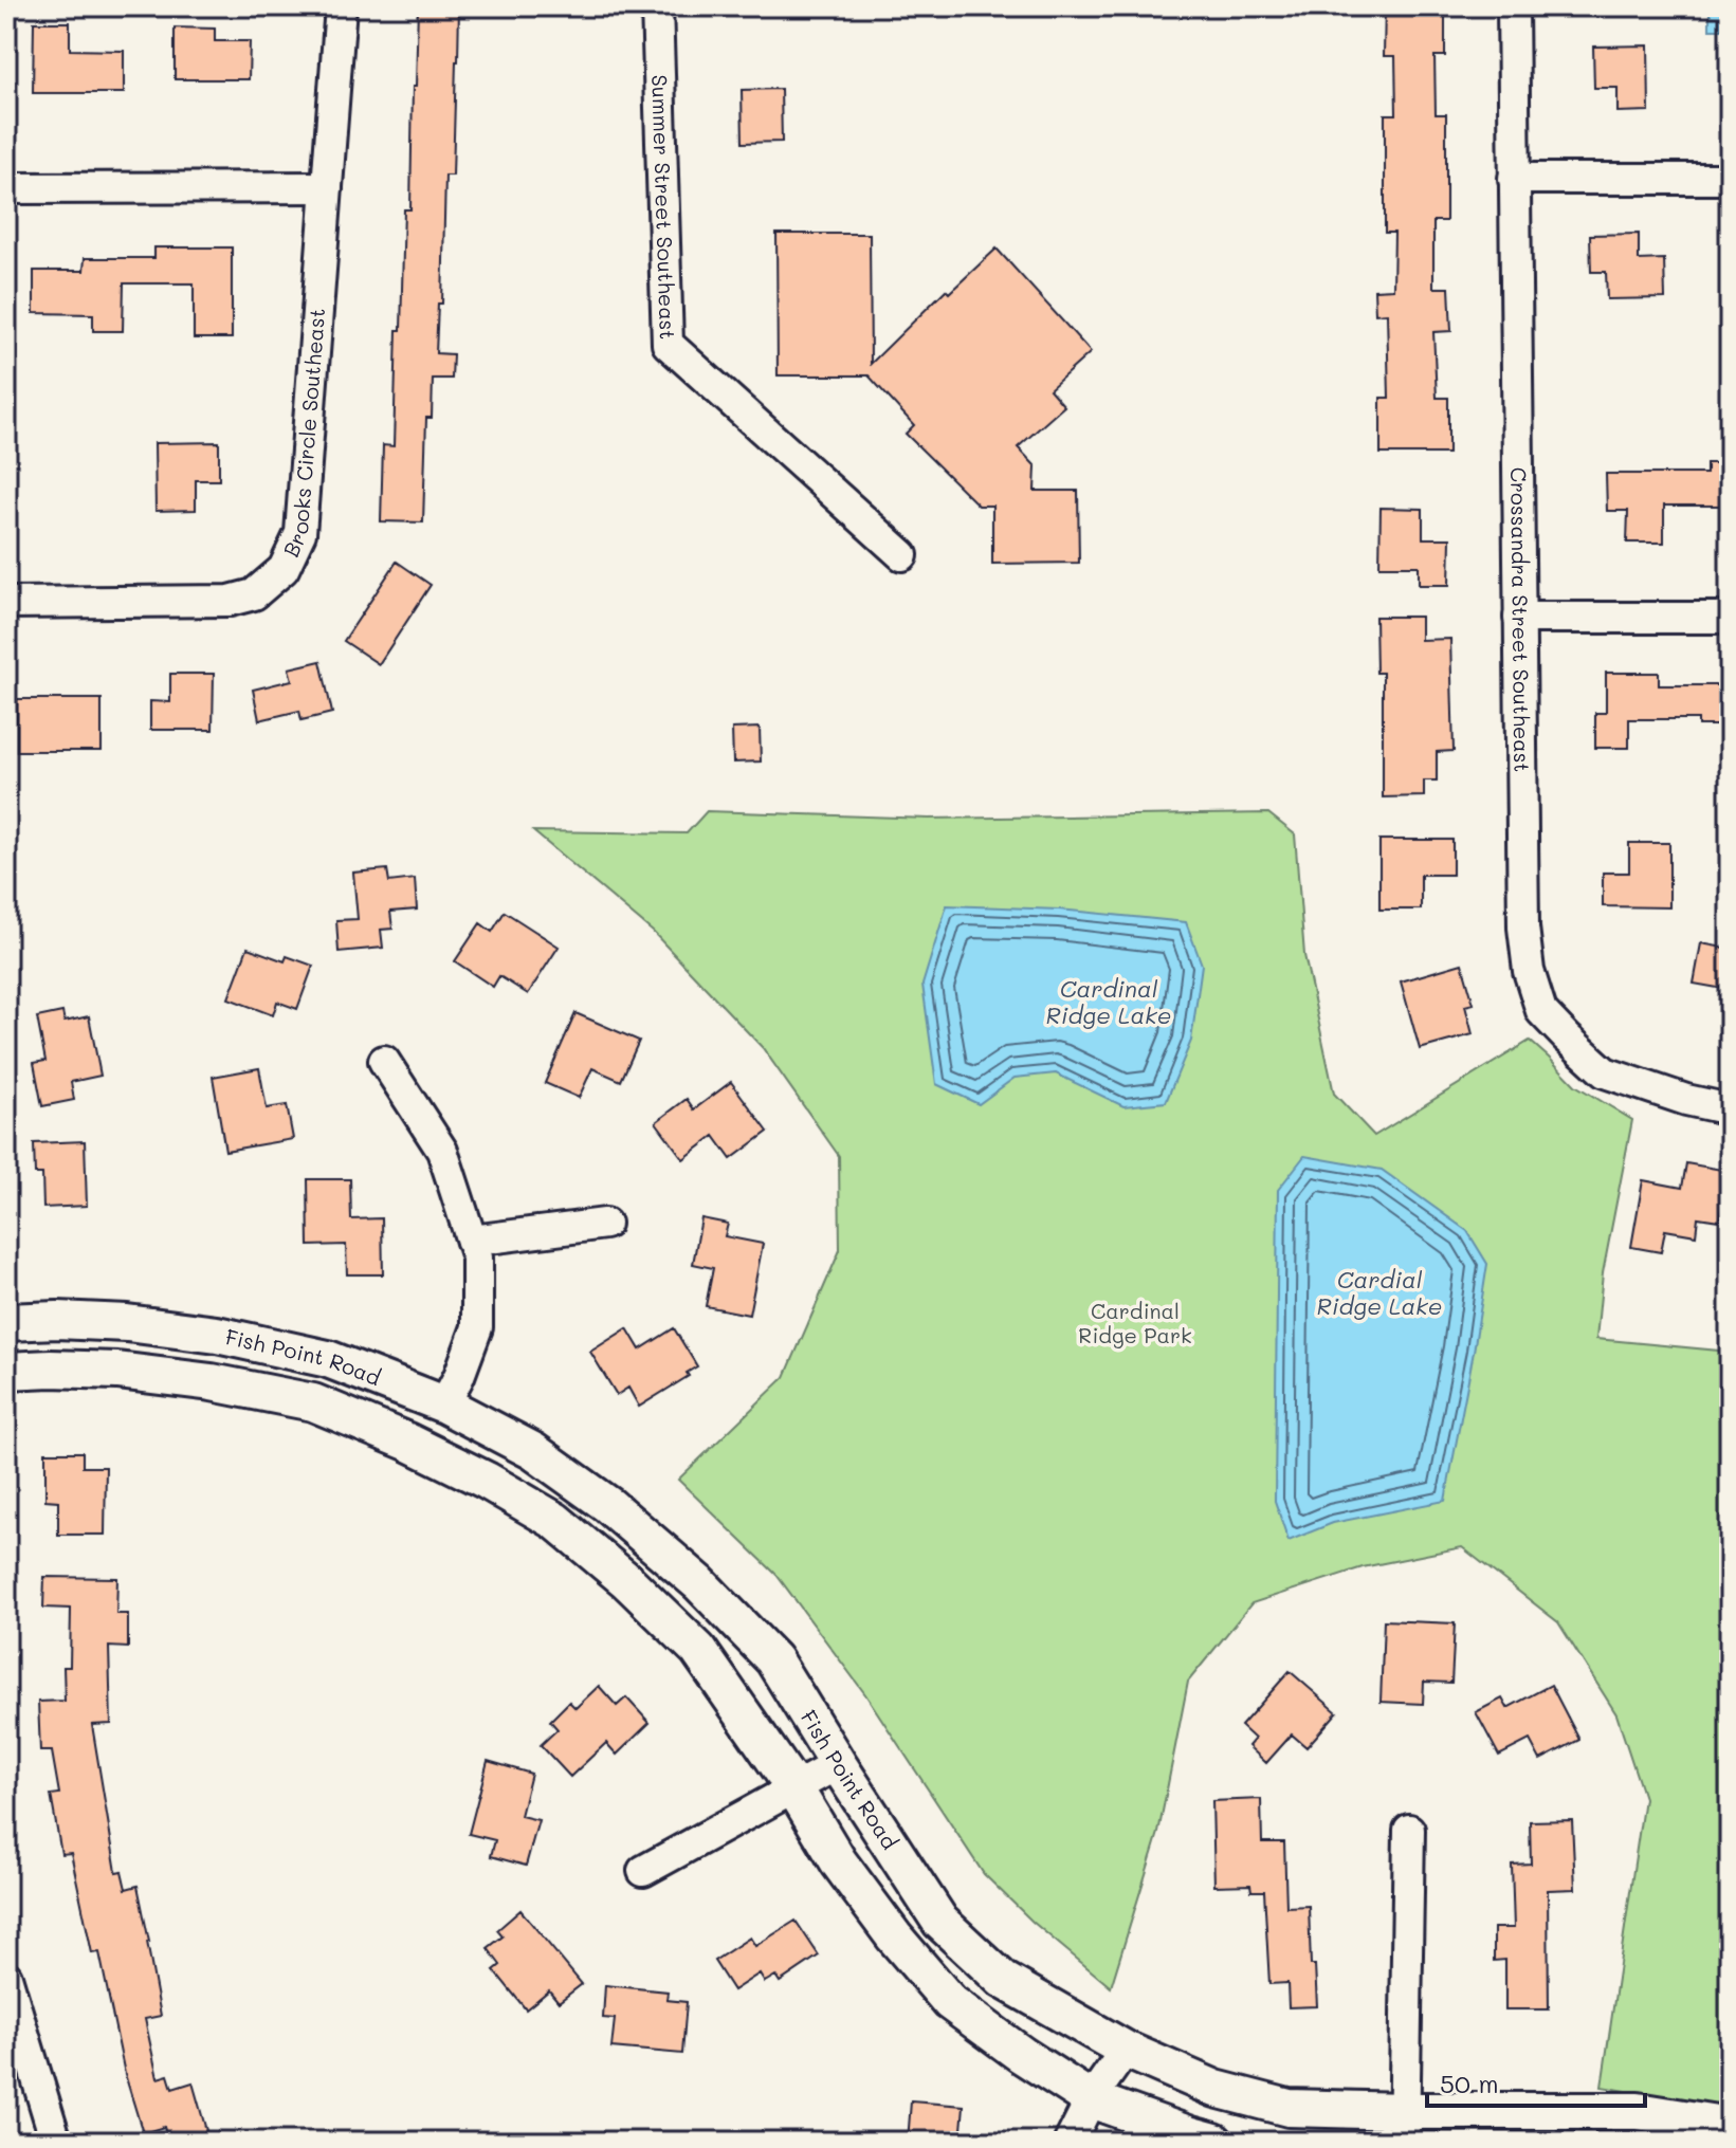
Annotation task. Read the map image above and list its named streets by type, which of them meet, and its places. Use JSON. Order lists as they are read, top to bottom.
{
  "streets": {
    "street": [
      "Summer Street Southeast",
      "Brooks Circle Southeast",
      "Crossandra Street Southeast",
      "Fish Point Road"
    ]
  },
  "water": ["Cardinal Ridge Lake", "Cardial Ridge Lake"],
  "parks": ["Cardinal Ridge Park"],
  "scale_bar": "50 m"
}
